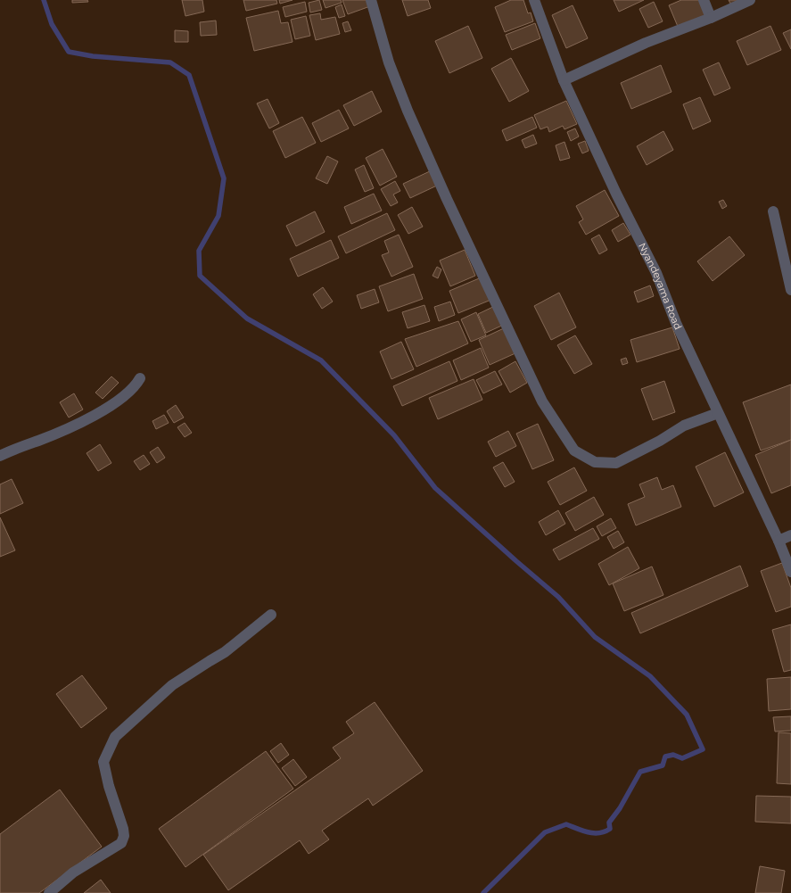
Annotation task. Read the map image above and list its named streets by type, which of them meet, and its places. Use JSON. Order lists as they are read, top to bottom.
{
  "streets": {
    "street": ["Nyandeyama Road"]
  }
}
